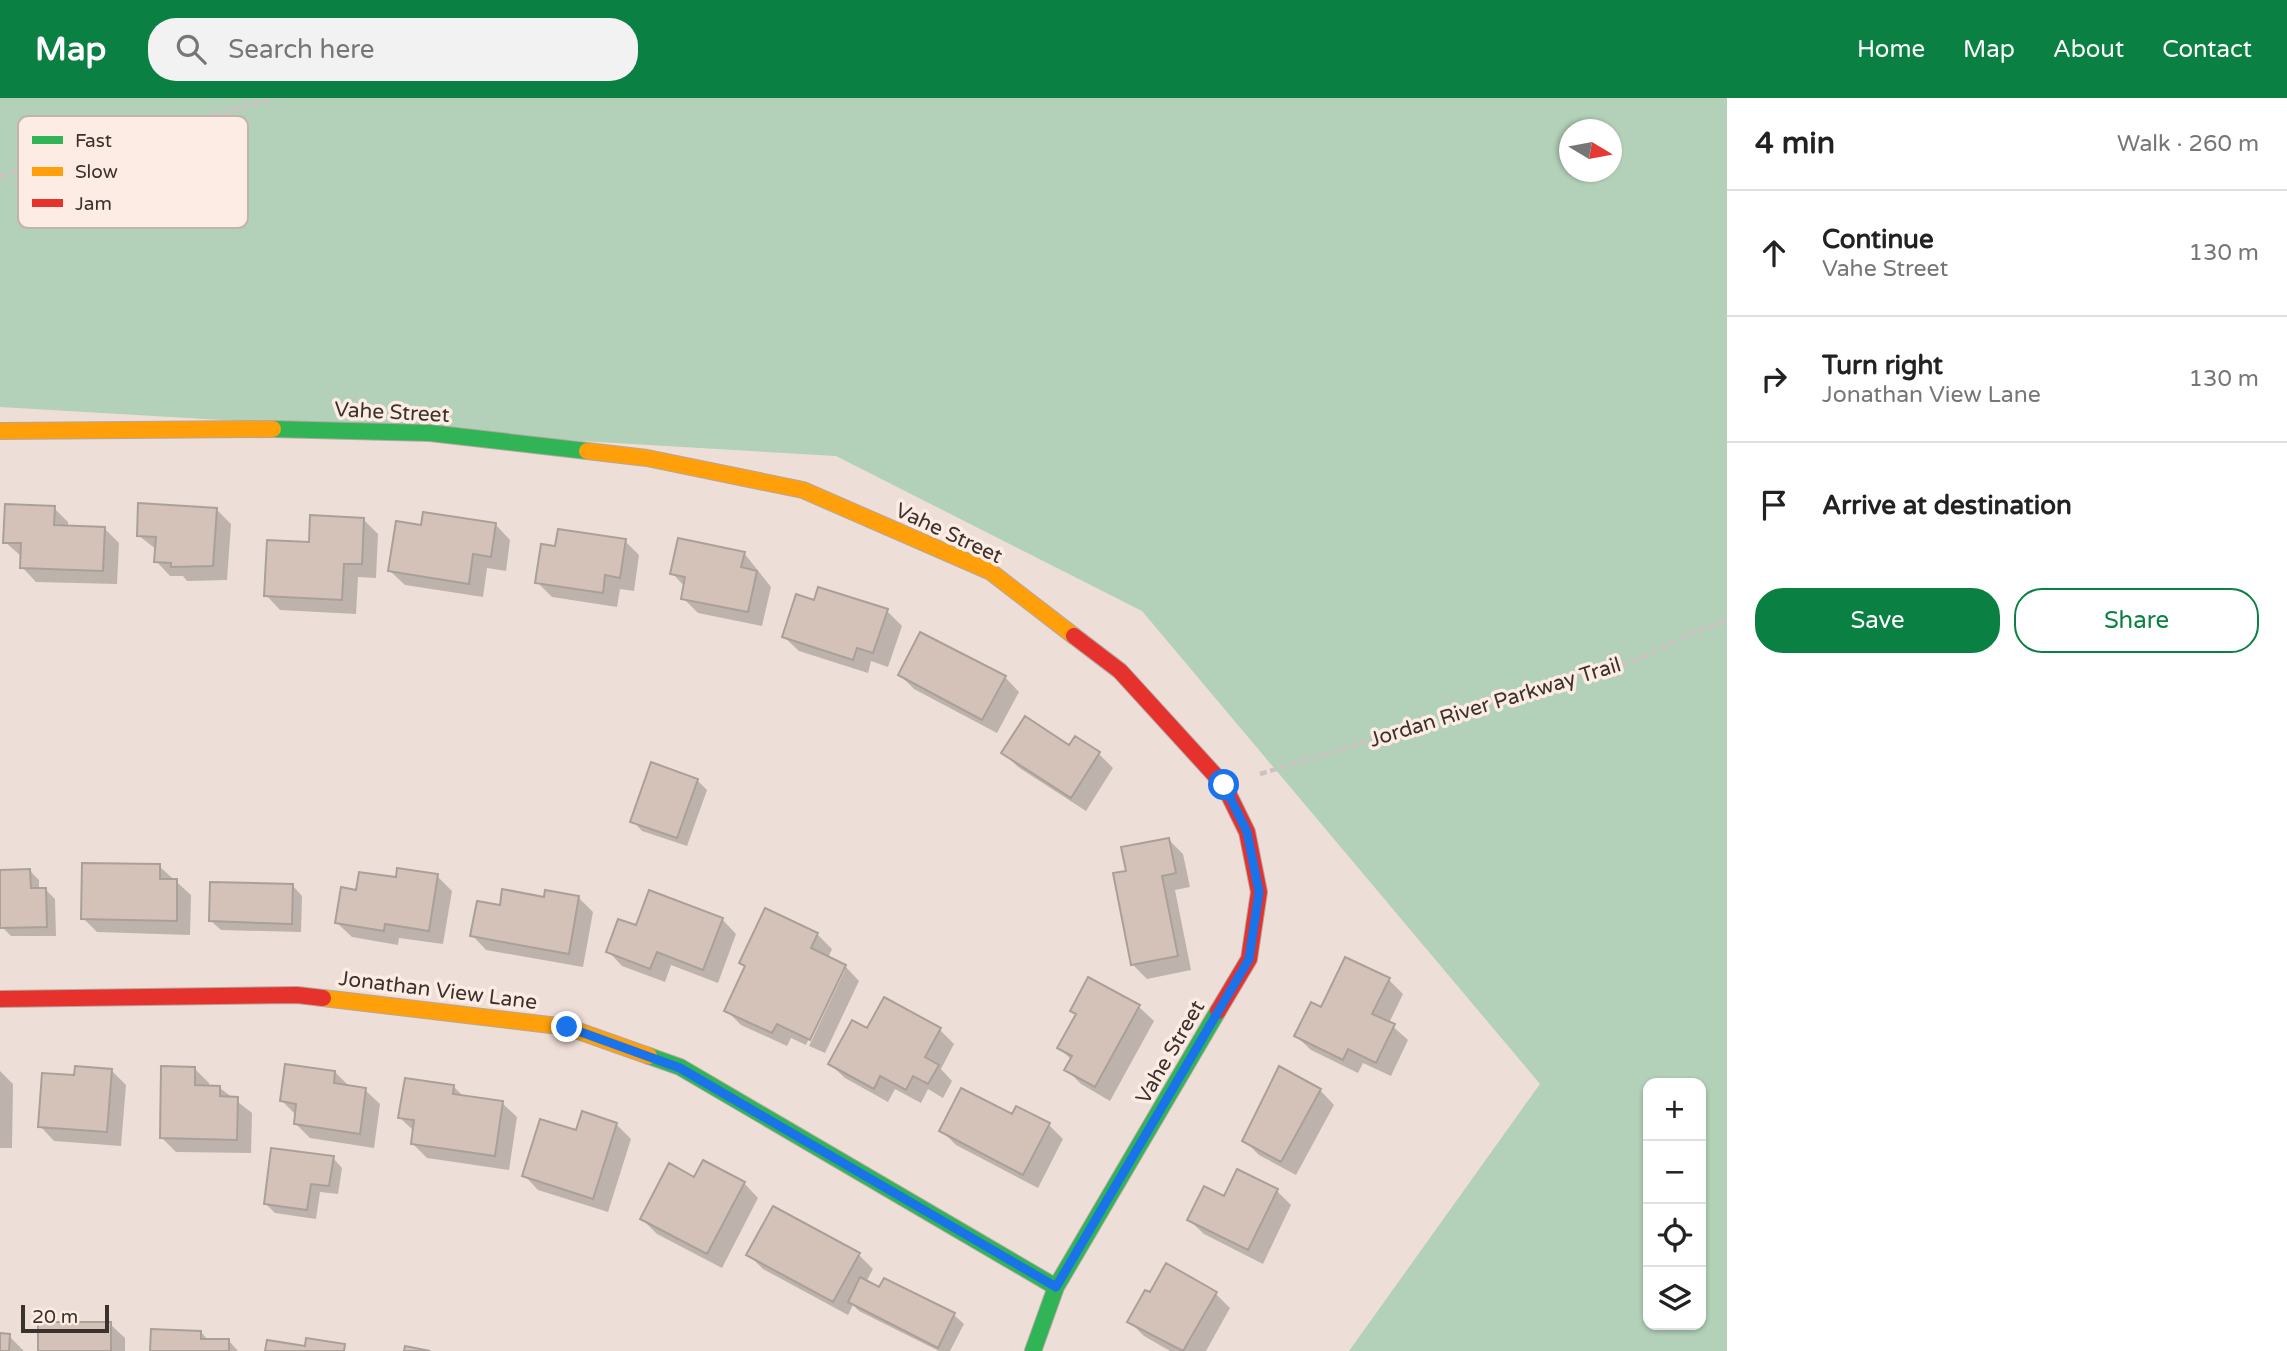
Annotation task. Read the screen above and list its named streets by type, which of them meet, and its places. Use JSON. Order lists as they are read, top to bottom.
{
  "streets": {
    "street": ["Vahe Street", "Jonathan View Lane"],
    "path": ["Jordan River Parkway Trail"]
  },
  "crossings": [
    ["Vahe Street", "Jonathan View Lane"]
  ],
  "legend": ["Fast", "Slow", "Jam"],
  "scale_bar": "20 m",
  "north": "right",
  "page": {
    "header": "Map",
    "search": "Search here",
    "nav": [
      "Home",
      "Map",
      "About",
      "Contact"
    ],
    "heading": ["4 min", "Walk · 260 m"],
    "list": [
      ["Continue", "Vahe Street", "130 m"],
      ["Turn right", "Jonathan View Lane", "130 m"],
      "Arrive at destination"
    ],
    "buttons": ["Save", "Share"],
    "map_buttons": ["+", "−"],
    "scale": "20 m"
  }
}
